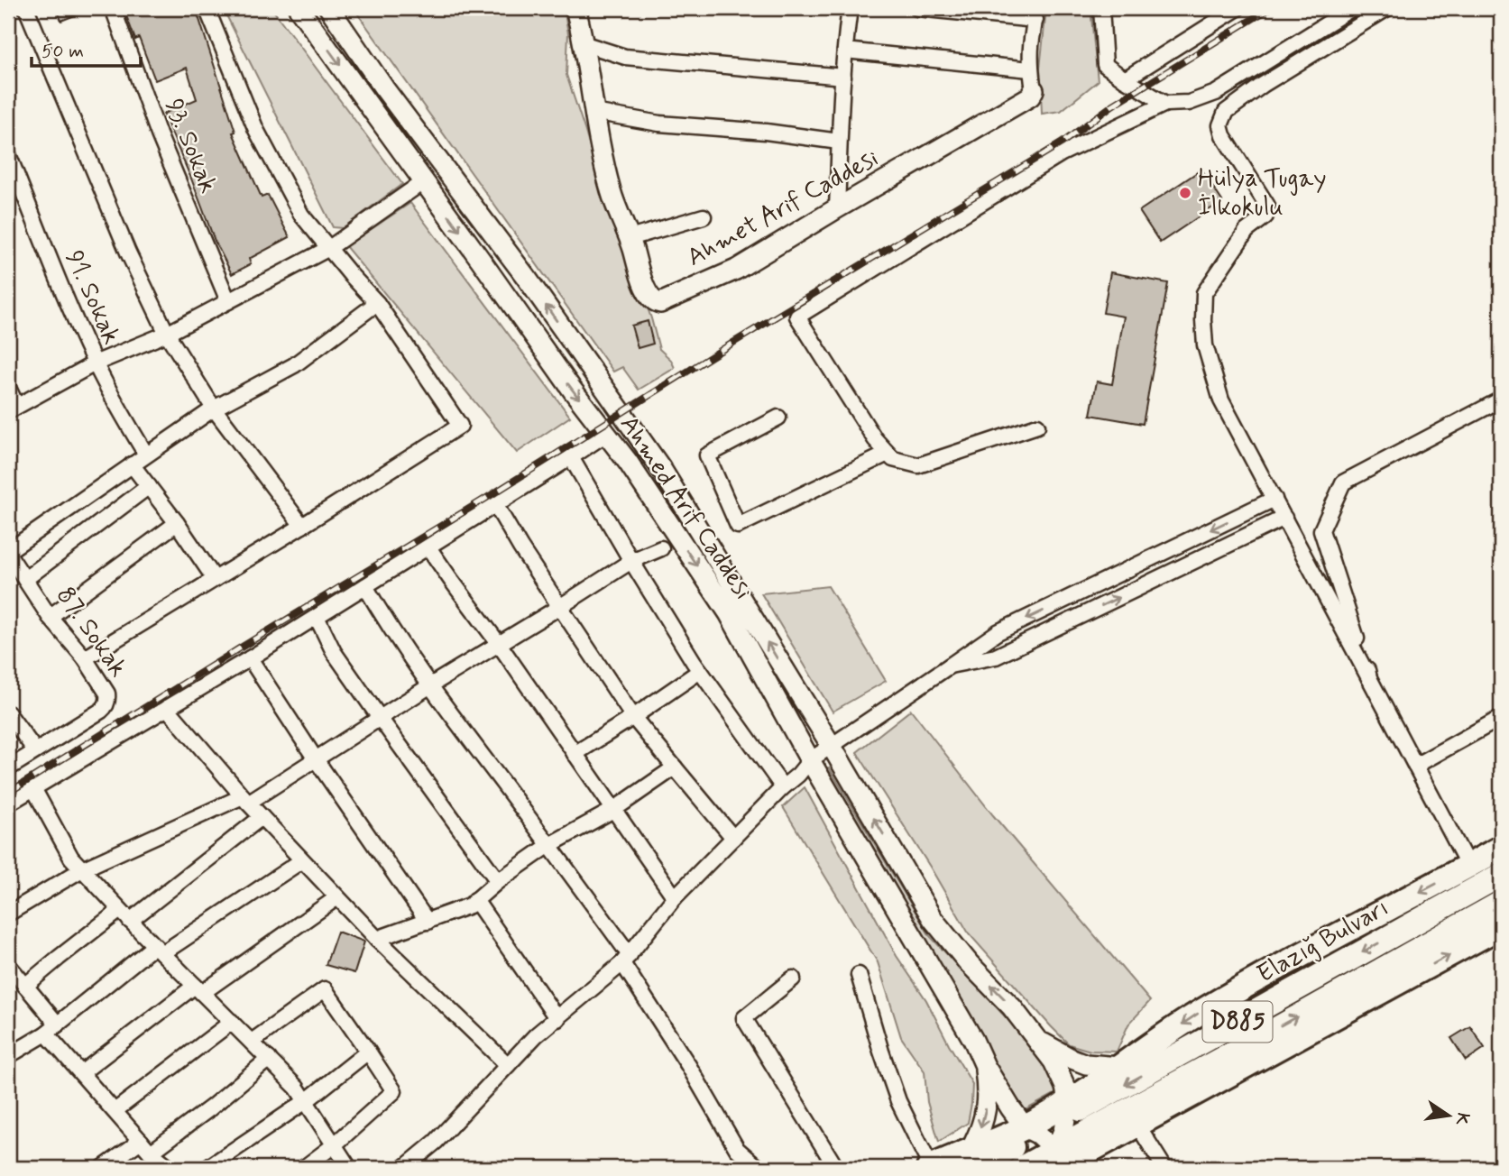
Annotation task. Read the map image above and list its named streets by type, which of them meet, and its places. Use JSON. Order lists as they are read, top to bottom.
{
  "streets": {
    "highway": ["Elazığ Bulvarı", "D885"],
    "street": [
      "93. Sokak",
      "Ahmet Arif Caddesi",
      "91. Sokak",
      "Ahmed Arif Caddesi",
      "87. Sokak"
    ]
  },
  "crossings": [
    ["Ahmed Arif Caddesi", "Elazığ Bulvarı"]
  ],
  "places": ["Hülya Tugay İlkokulu"],
  "scale_bar": "50 m",
  "north": "right"
}
